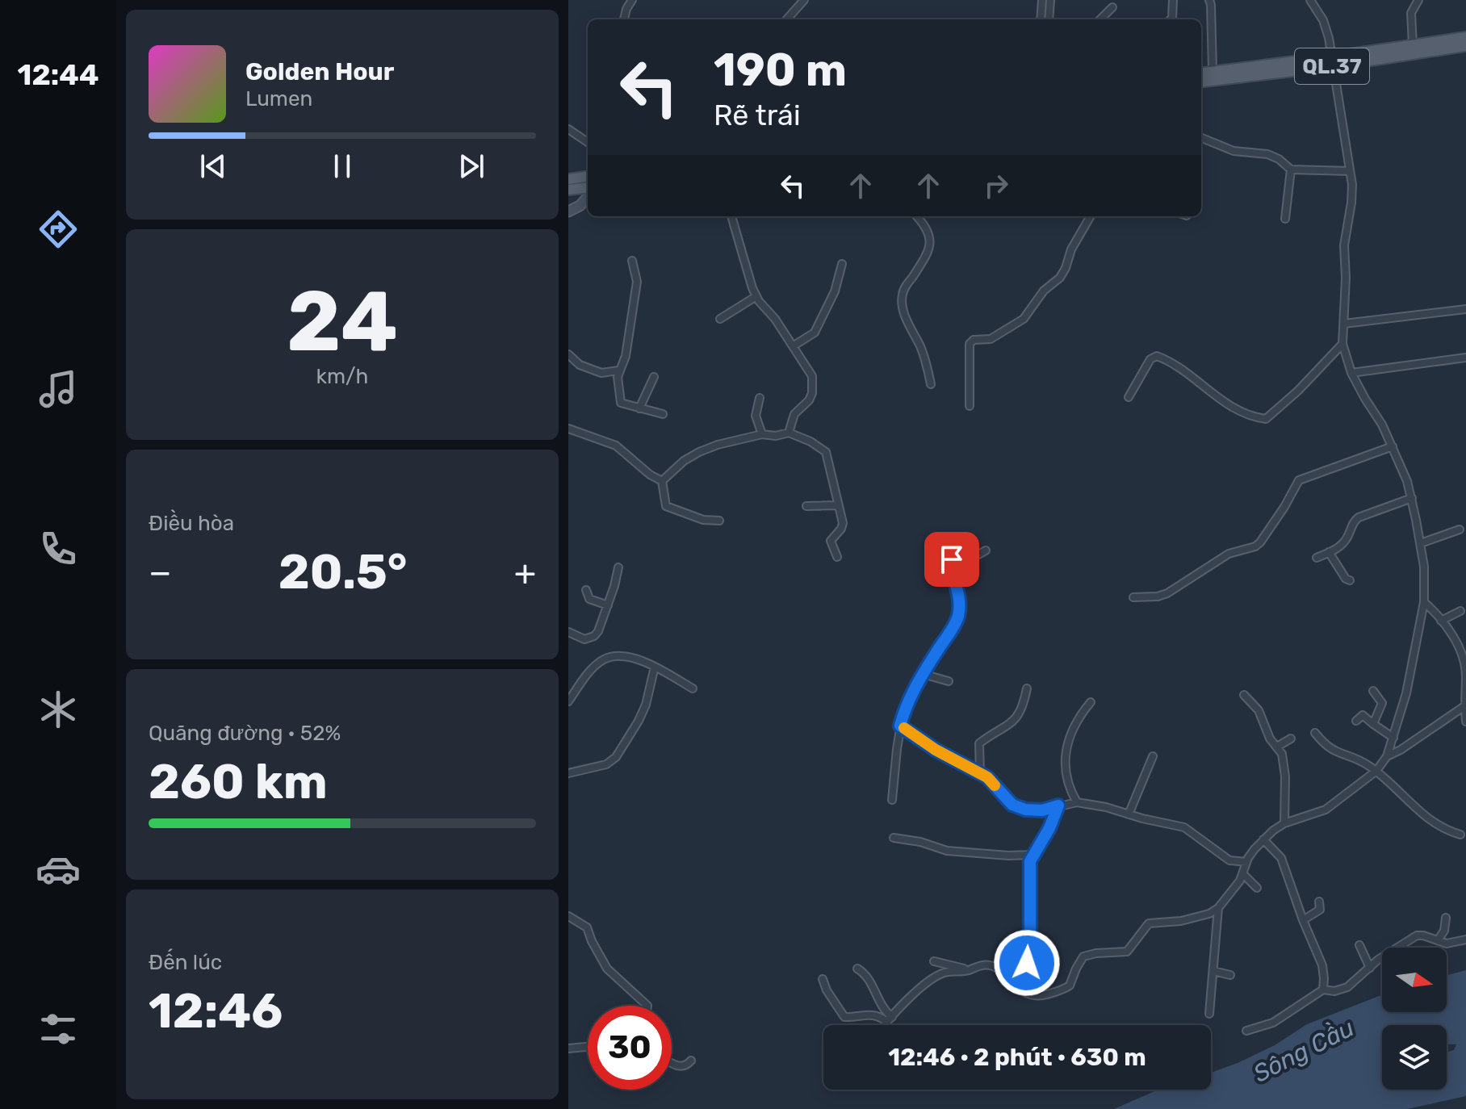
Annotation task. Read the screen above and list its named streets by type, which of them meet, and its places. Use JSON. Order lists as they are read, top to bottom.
{
  "streets": {
    "main road": ["QL.37"]
  },
  "water": ["Sông Cầu"],
  "north": "right",
  "page": {
    "tabs": "12:44",
    "turn": ["190 m", "Rẽ trái"],
    "song": ["Golden Hour", "Lumen"],
    "tile": [
      ["24", "km/h"],
      "Điều hòa",
      ["Quãng đường · 52%", "260 km"],
      ["Đến lúc", "12:46"]
    ],
    "heat": ["−", "20.5°", "+"],
    "limit": "30",
    "trip": "12:46 · 2 phút · 630 m"
  }
}
